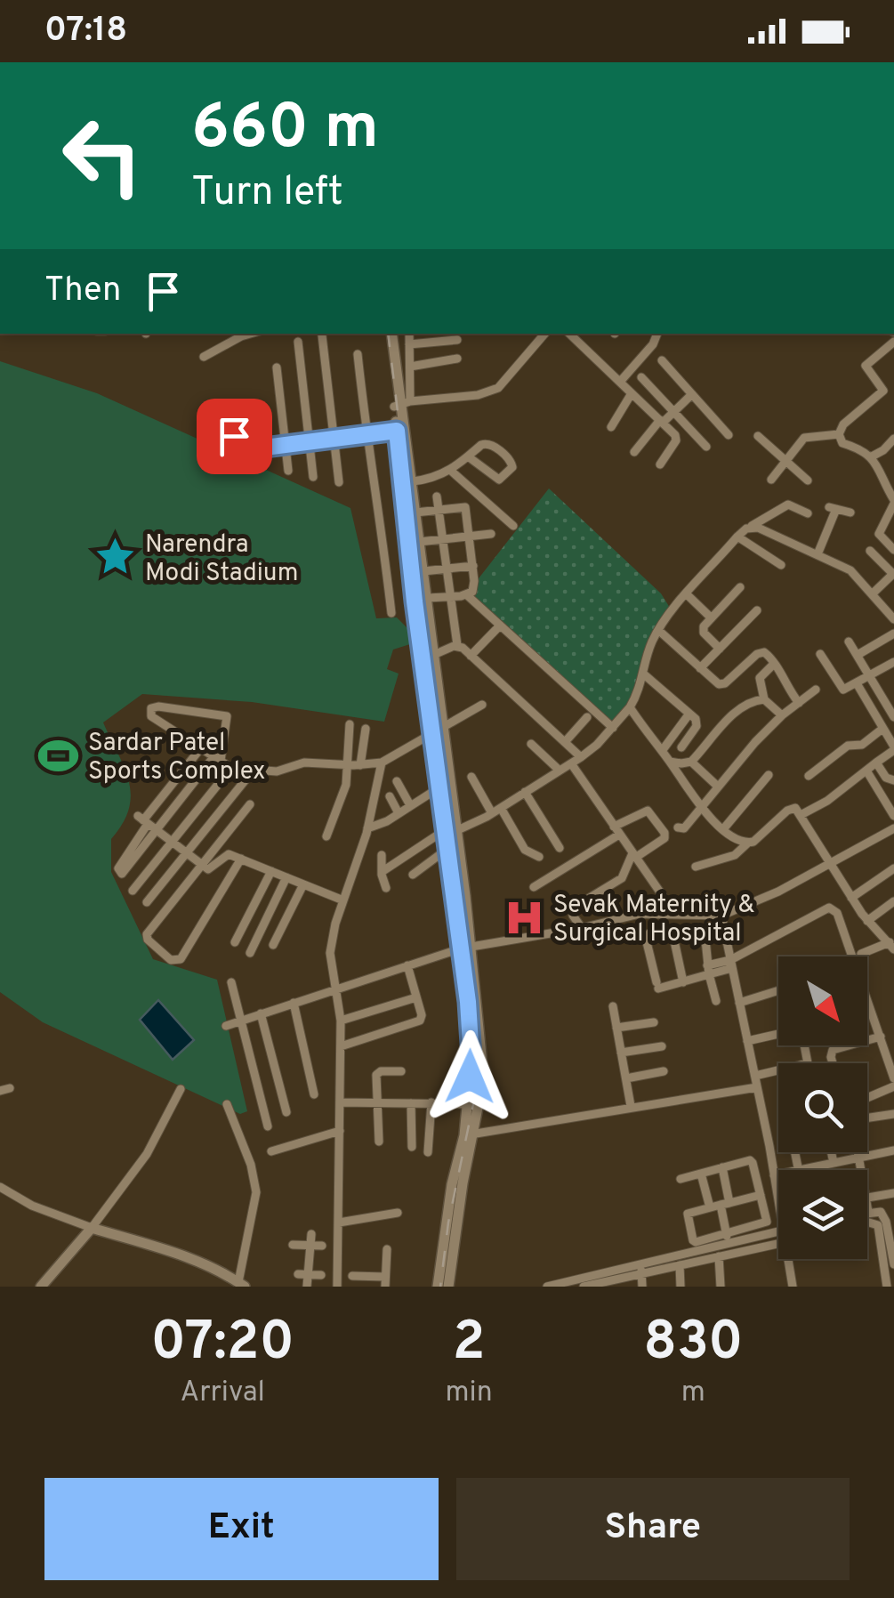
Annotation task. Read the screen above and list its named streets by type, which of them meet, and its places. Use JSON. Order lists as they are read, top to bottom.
{
  "places": {
    "place": ["Narendra Modi Stadium"],
    "sports": ["Sardar Patel Sports Complex"],
    "hospital": ["Sevak Maternity & Surgical Hospital"]
  },
  "north": "bottom right",
  "page": {
    "status": "07:18",
    "turn": ["660 m", "Turn left"],
    "then": "Then",
    "eta": [
      "07:20",
      "Arrival",
      "2",
      "min",
      "830",
      "m"
    ],
    "buttons": ["Exit", "Share"]
  }
}
